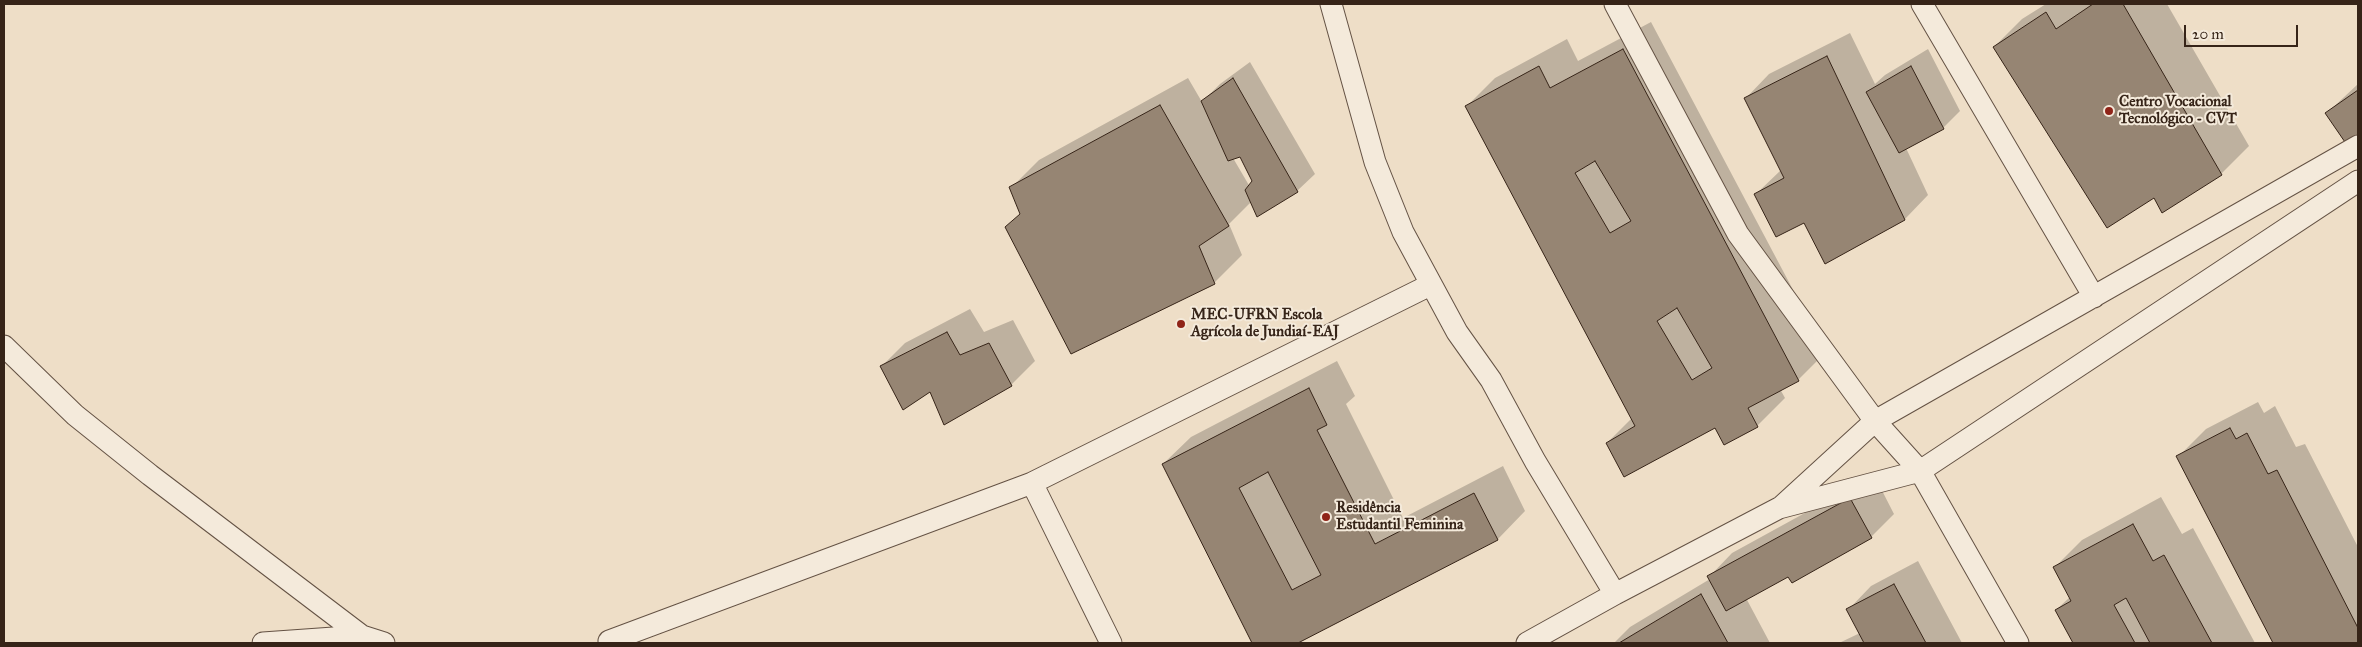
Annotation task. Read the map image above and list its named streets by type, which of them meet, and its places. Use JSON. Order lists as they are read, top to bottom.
{
  "places": ["Centro Vocacional Tecnológico - CVT", "MEC-UFRN Escola Agrícola de Jundiaí-EAJ", "Residência Estudantil Feminina"],
  "scale_bar": "20 m"
}
